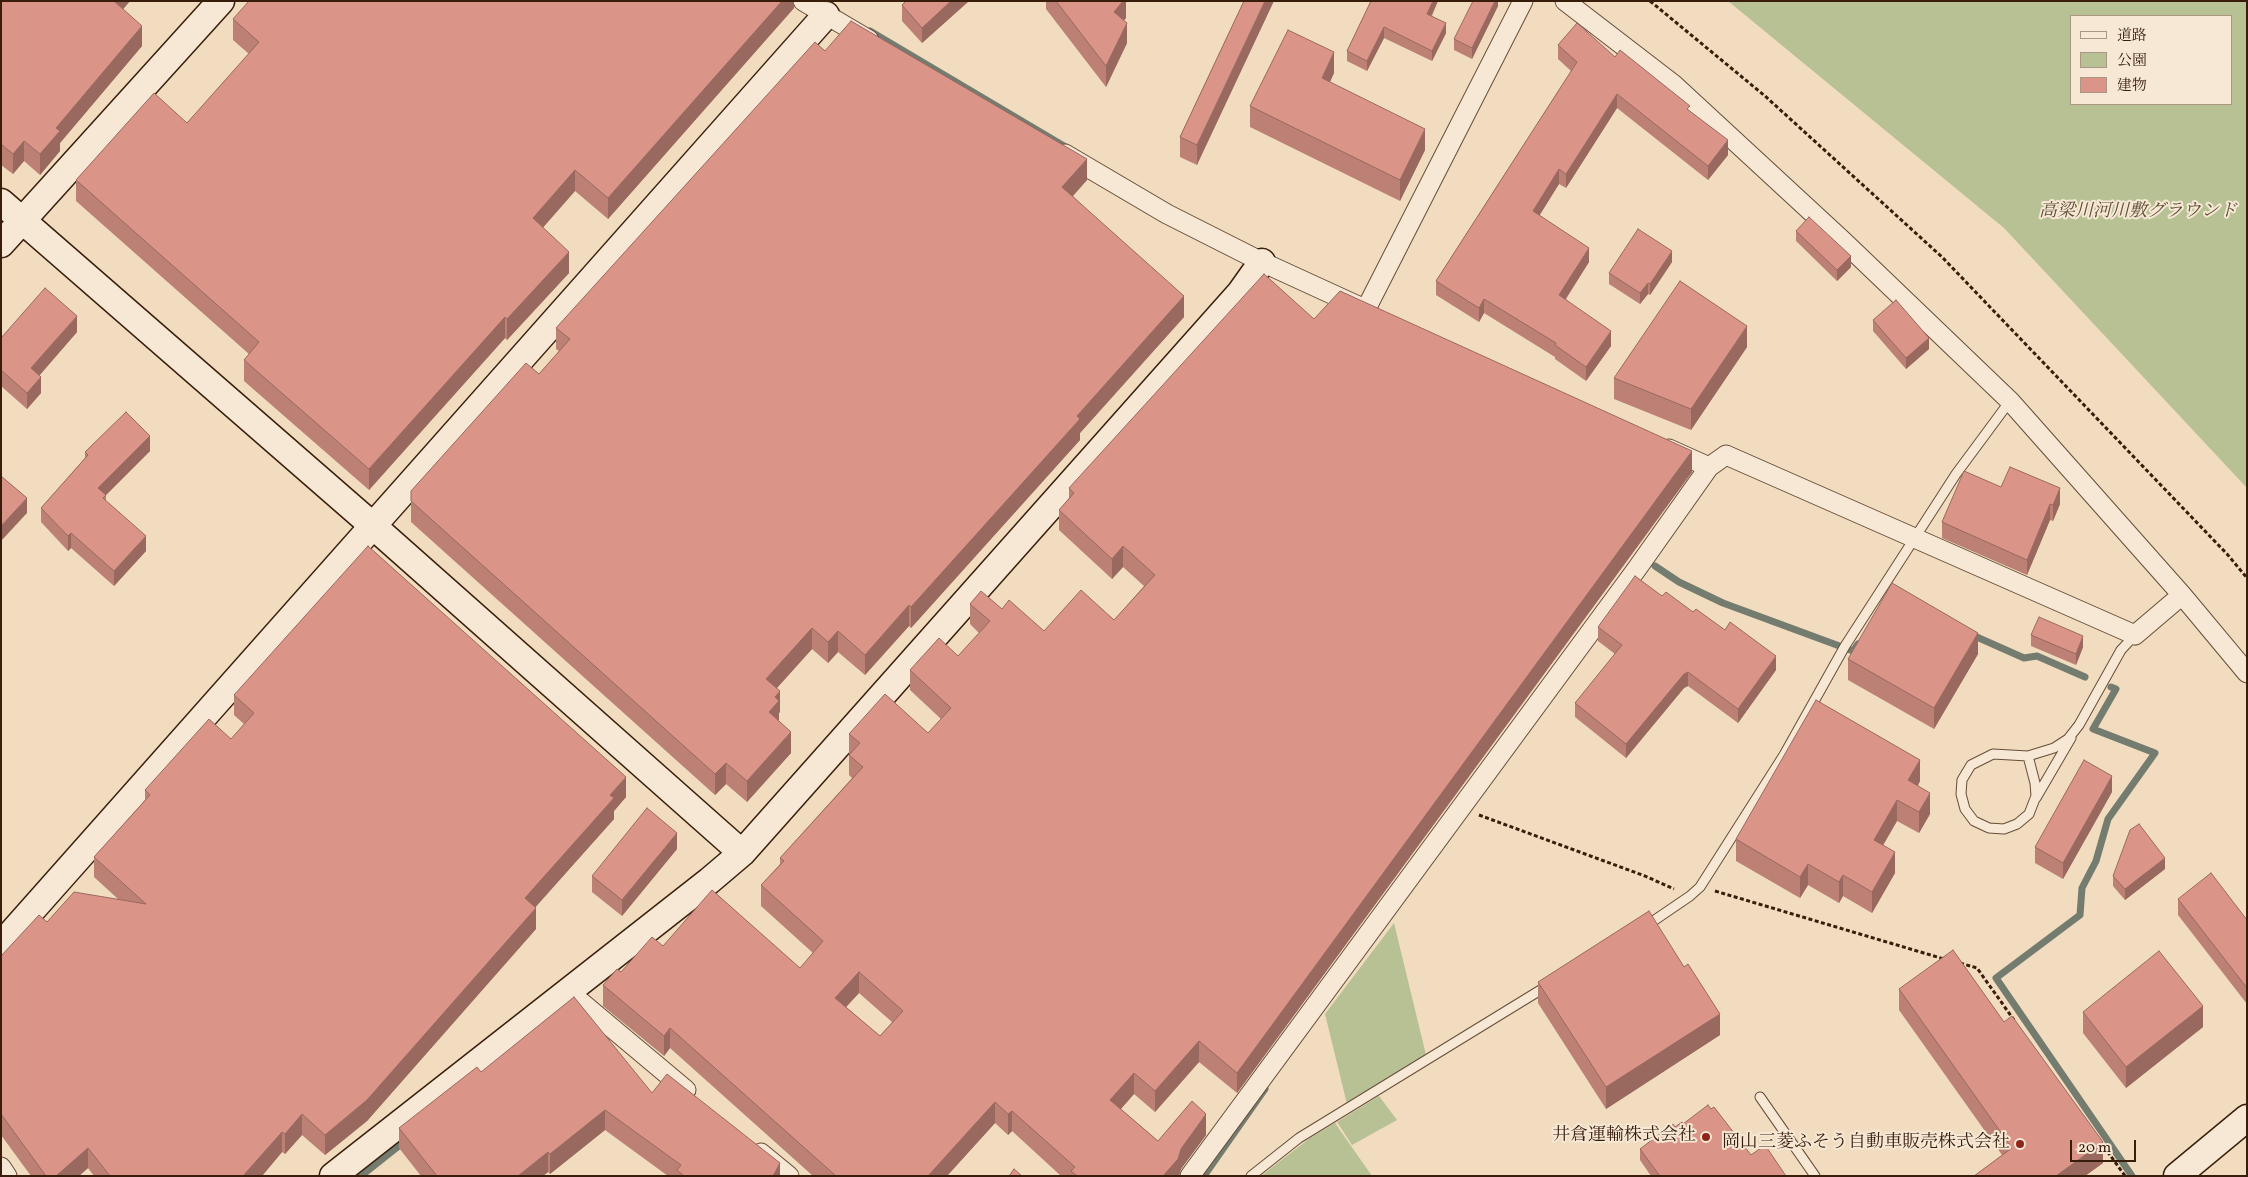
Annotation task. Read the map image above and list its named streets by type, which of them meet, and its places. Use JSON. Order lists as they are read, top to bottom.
{
  "parks": ["高梁川河川敷グラウンド"],
  "places": ["井倉運輸株式会社", "岡山三菱ふそう自動車販売株式会社"],
  "legend": ["道路", "公園", "建物"],
  "scale_bar": "20 m"
}
